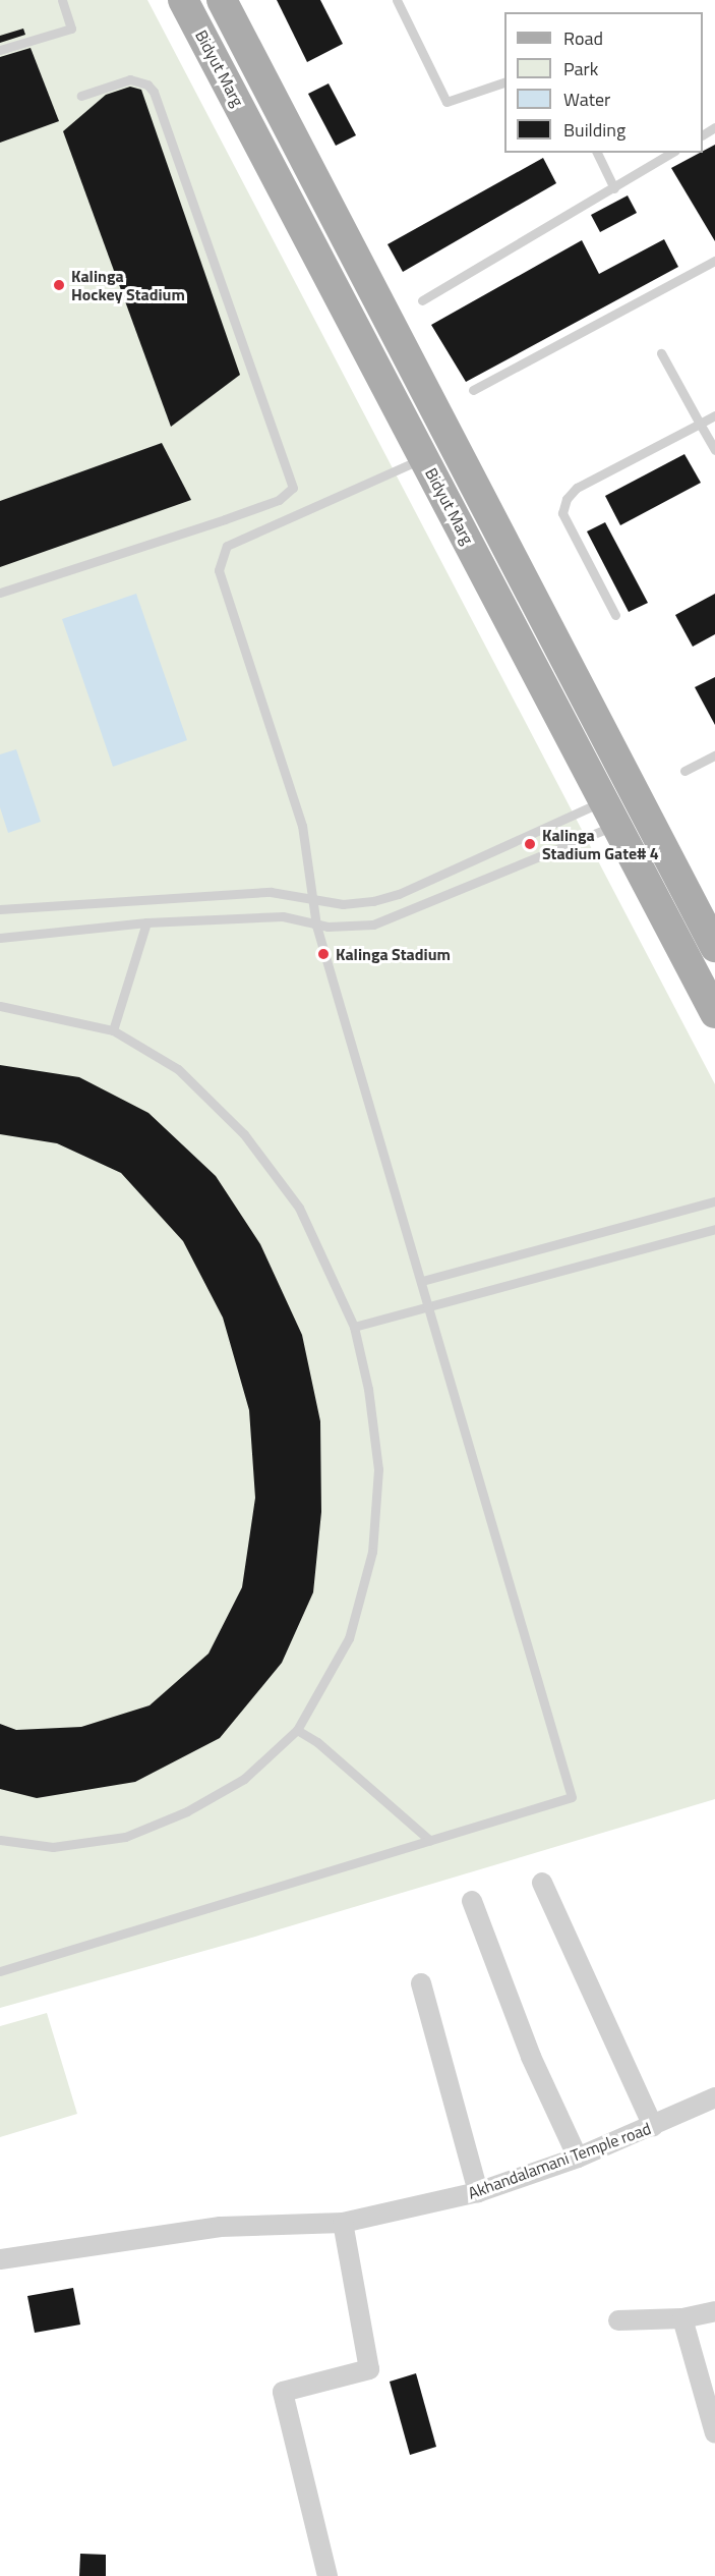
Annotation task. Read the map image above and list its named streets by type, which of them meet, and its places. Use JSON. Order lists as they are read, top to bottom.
{
  "streets": {
    "main road": ["Bidyut Marg"],
    "street": ["Akhandalamani Temple road"]
  },
  "places": ["Kalinga Hockey Stadium", "Kalinga Stadium Gate# 4", "Kalinga Stadium"],
  "legend": [
    "Road",
    "Park",
    "Water",
    "Building"
  ]
}
